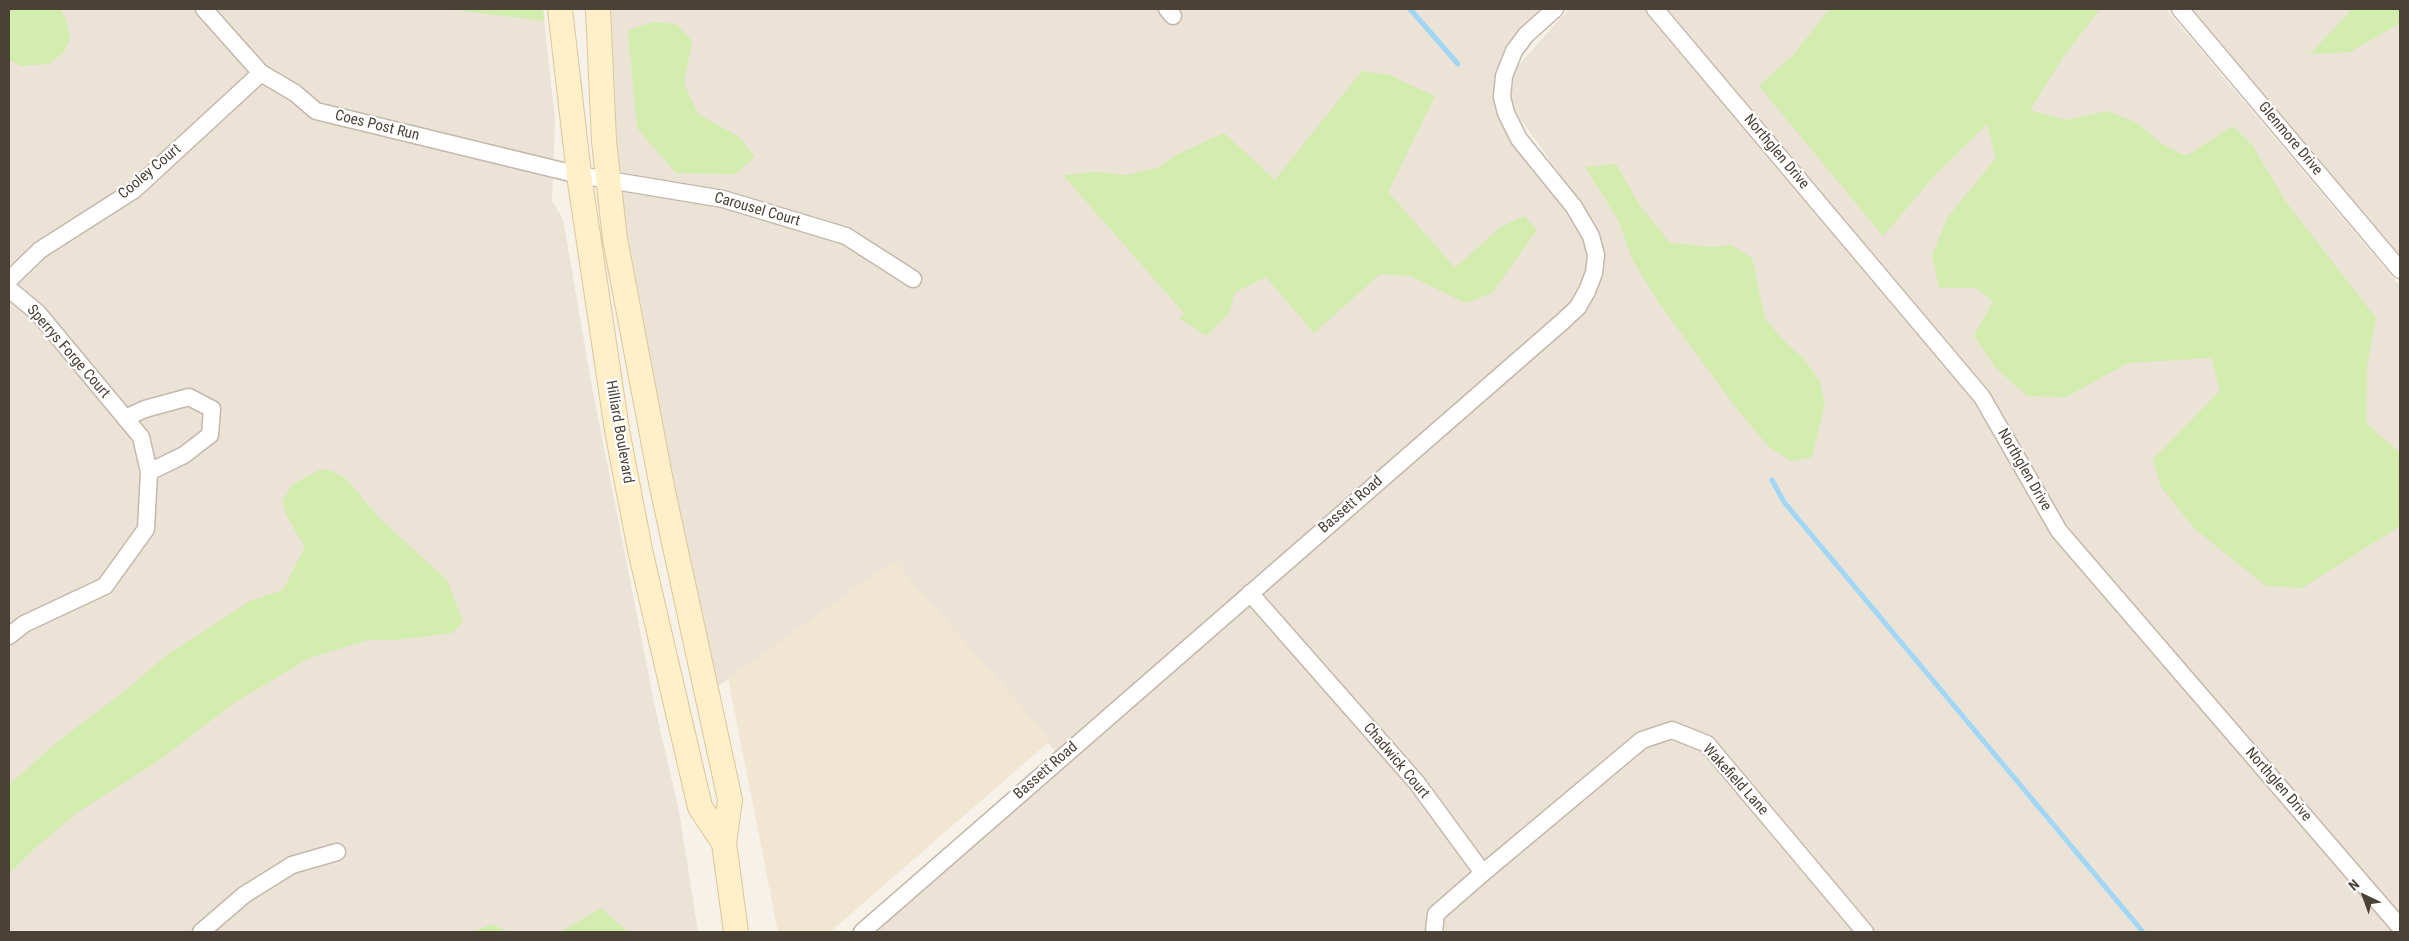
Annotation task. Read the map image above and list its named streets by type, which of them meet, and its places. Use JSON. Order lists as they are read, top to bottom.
{
  "streets": {
    "main road": ["Hilliard Boulevard"],
    "street": [
      "Coes Post Run",
      "Glenmore Drive",
      "Northglen Drive",
      "Cooley Court",
      "Carousel Court",
      "Sperrys Forge Court",
      "Bassett Road",
      "Chadwick Court",
      "Wakefield Lane"
    ]
  },
  "crossings": [
    ["Coes Post Run", "Cooley Court"],
    ["Coes Post Run", "Carousel Court"],
    ["Coes Post Run", "Hilliard Boulevard"],
    ["Carousel Court", "Hilliard Boulevard"],
    ["Bassett Road", "Chadwick Court"],
    ["Chadwick Court", "Wakefield Lane"]
  ],
  "north": "top left"
}
